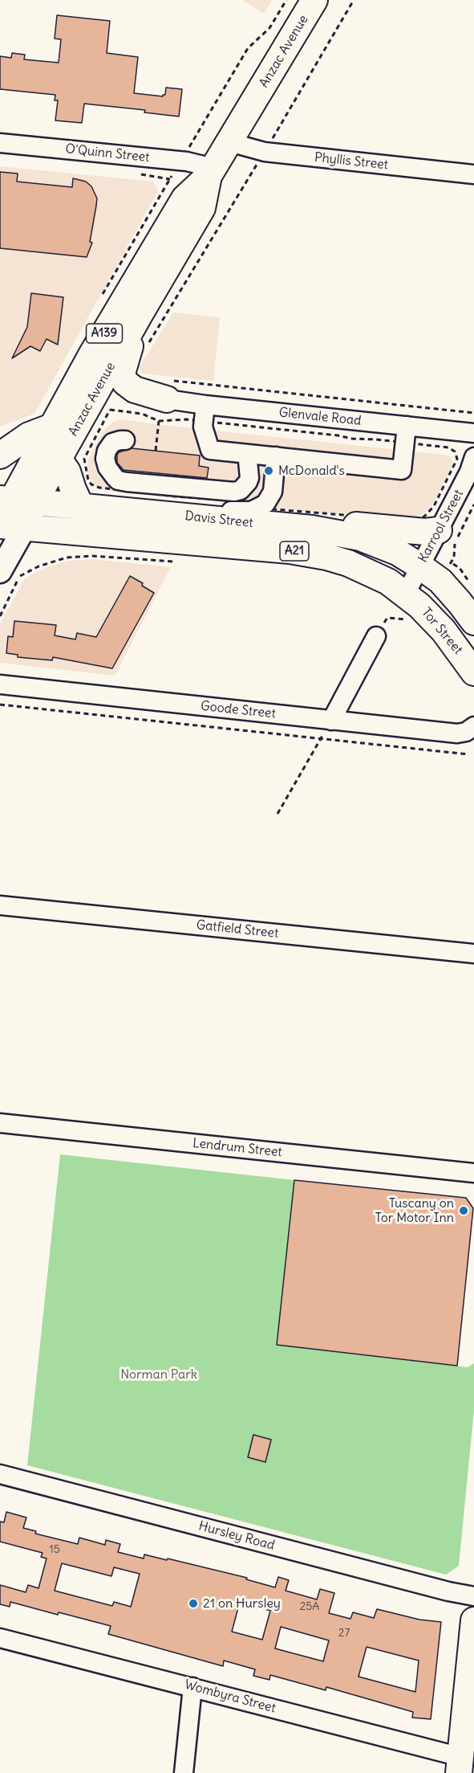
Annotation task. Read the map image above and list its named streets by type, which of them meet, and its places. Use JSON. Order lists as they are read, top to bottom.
{
  "streets": {
    "highway": [
      "Anzac Avenue",
      "A139",
      "Davis Street",
      "A21",
      "Tor Street"
    ],
    "street": [
      "O'Quinn Street",
      "Phyllis Street",
      "Glenvale Road",
      "Karrool Street",
      "Goode Street",
      "Gatfield Street",
      "Lendrum Street",
      "Hursley Road",
      "Wombyra Street"
    ]
  },
  "crossings": [
    ["Anzac Avenue", "O'Quinn Street"],
    ["Anzac Avenue", "Phyllis Street"],
    ["Anzac Avenue", "Davis Street"],
    ["Anzac Avenue", "A21"],
    ["Davis Street", "Karrool Street"],
    ["Davis Street", "A21"],
    ["Davis Street", "Tor Street"],
    ["Karrool Street", "A21"],
    ["Karrool Street", "Tor Street"]
  ],
  "parks": ["Norman Park"],
  "places": ["McDonald's", "Tuscany on Tor Motor Inn", "21 on Hursley"],
  "house_numbers": ["15", "25A", "27"]
}
